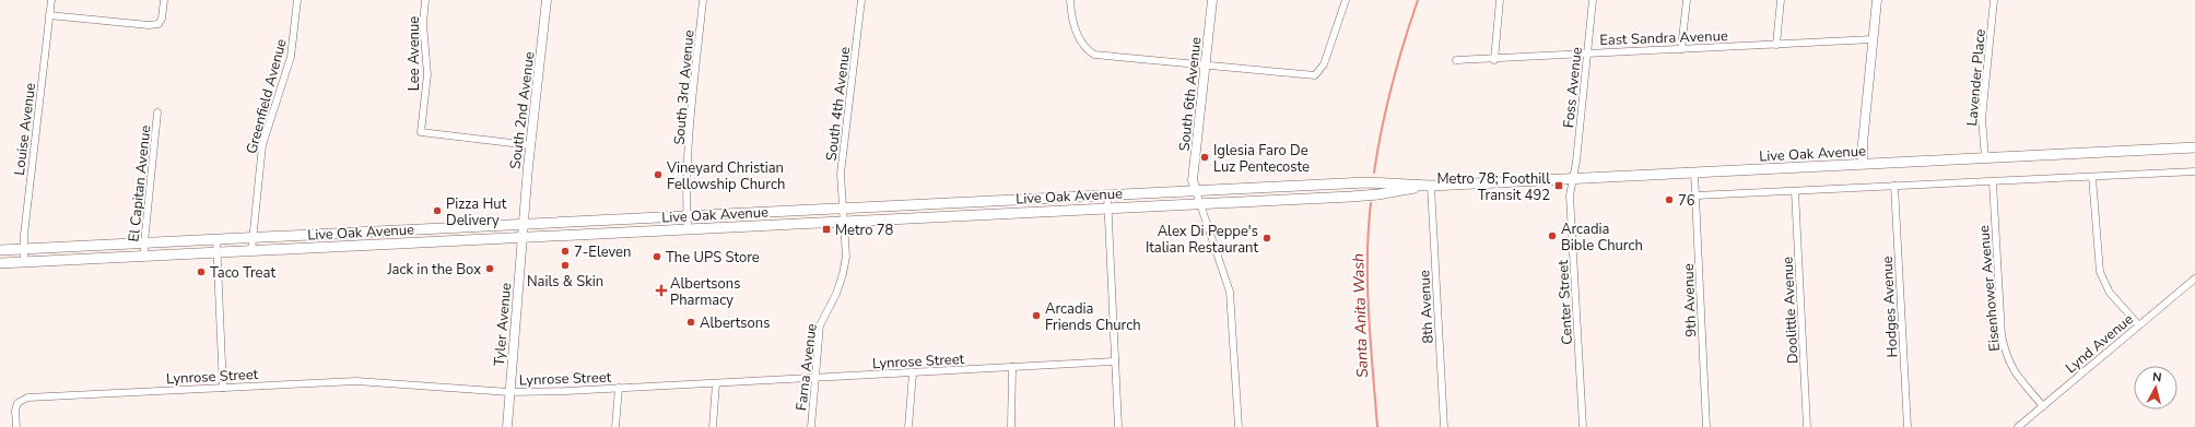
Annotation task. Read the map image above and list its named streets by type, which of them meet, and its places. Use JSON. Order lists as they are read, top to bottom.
{
  "streets": {
    "main road": ["Live Oak Avenue"],
    "street": [
      "East Sandra Avenue",
      "Lee Avenue",
      "Lavender Place",
      "South 3rd Avenue",
      "Foss Avenue",
      "South 6th Avenue",
      "Greenfield Avenue",
      "South 4th Avenue",
      "South 2nd Avenue",
      "Louise Avenue",
      "El Capitan Avenue",
      "Eisenhower Avenue",
      "9th Avenue",
      "Center Street",
      "8th Avenue",
      "Hodges Avenue",
      "Doolittle Avenue",
      "Tyler Avenue",
      "Lynd Avenue",
      "Lynrose Street",
      "Farna Avenue"
    ]
  },
  "crossings": [
    ["East Sandra Avenue", "Foss Avenue"],
    ["Lee Avenue", "South 2nd Avenue"],
    ["Lavender Place", "Live Oak Avenue"],
    ["South 3rd Avenue", "Live Oak Avenue"],
    ["Foss Avenue", "Live Oak Avenue"],
    ["Foss Avenue", "Center Street"],
    ["South 6th Avenue", "Live Oak Avenue"],
    ["Greenfield Avenue", "Live Oak Avenue"],
    ["South 4th Avenue", "Live Oak Avenue"],
    ["South 4th Avenue", "Farna Avenue"],
    ["South 2nd Avenue", "Live Oak Avenue"],
    ["South 2nd Avenue", "Tyler Avenue"],
    ["Louise Avenue", "Live Oak Avenue"],
    ["Live Oak Avenue", "El Capitan Avenue"],
    ["Live Oak Avenue", "9th Avenue"],
    ["Live Oak Avenue", "Center Street"],
    ["Live Oak Avenue", "8th Avenue"],
    ["Live Oak Avenue", "Tyler Avenue"],
    ["Live Oak Avenue", "Farna Avenue"],
    ["Eisenhower Avenue", "Lynd Avenue"],
    ["Tyler Avenue", "Lynrose Street"],
    ["Lynrose Street", "Farna Avenue"]
  ],
  "water": ["Santa Anita Wash"],
  "places": {
    "other": [
      "Iglesia Faro De Luz Pentecoste",
      "Vineyard Christian Fellowship Church",
      "76",
      "Pizza Hut Delivery",
      "Arcadia Bible Church",
      "Alex Di Peppe's Italian Restaurant",
      "7-Eleven",
      "The UPS Store",
      "Nails & Skin",
      "Jack in the Box",
      "Taco Treat",
      "Arcadia Friends Church",
      "Albertsons"
    ],
    "transit": ["Metro 78; Foothill Transit 492", "Metro 78"],
    "health": ["Albertsons Pharmacy"]
  },
  "north": "top"
}
